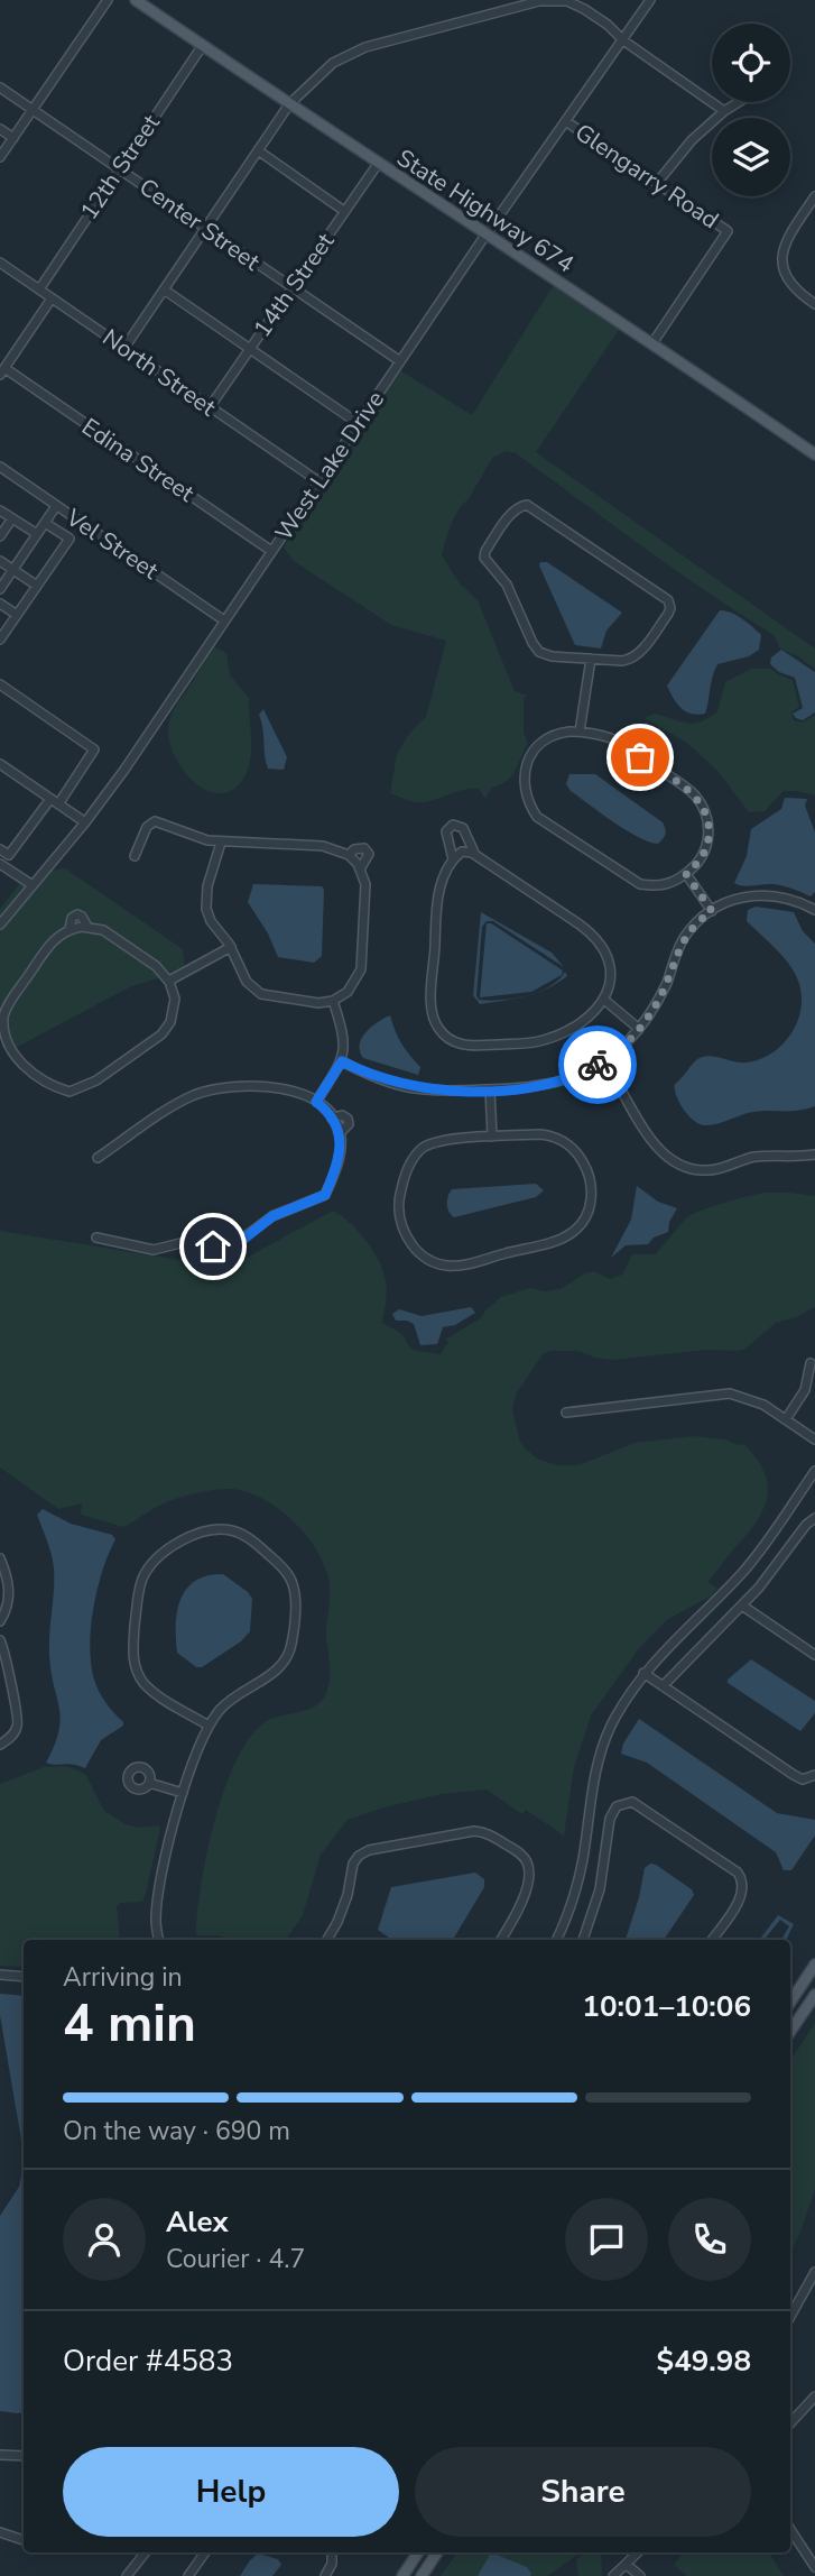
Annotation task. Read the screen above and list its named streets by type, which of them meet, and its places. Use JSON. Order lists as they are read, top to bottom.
{
  "streets": {
    "main road": ["State Highway 674"],
    "street": [
      "12th Street",
      "Glengarry Road",
      "Center Street",
      "14th Street",
      "North Street",
      "Edina Street",
      "West Lake Drive",
      "Vel Street"
    ]
  },
  "crossings": [
    ["12th Street", "State Highway 674"],
    ["12th Street", "Center Street"],
    ["12th Street", "North Street"],
    ["Glengarry Road", "State Highway 674"],
    ["Glengarry Road", "West Lake Drive"],
    ["State Highway 674", "14th Street"],
    ["State Highway 674", "West Lake Drive"],
    ["Center Street", "14th Street"],
    ["Center Street", "West Lake Drive"],
    ["14th Street", "North Street"],
    ["North Street", "West Lake Drive"],
    ["Edina Street", "West Lake Drive"],
    ["West Lake Drive", "Vel Street"]
  ],
  "page": {
    "heading": ["4 min", "Arriving in", "10:01–10:06"],
    "panel": [
      "Alex",
      "Courier · 4.7",
      "Order #4583",
      "$49.98"
    ],
    "bar": "On the way · 690 m",
    "buttons": ["Help", "Share"]
  }
}
